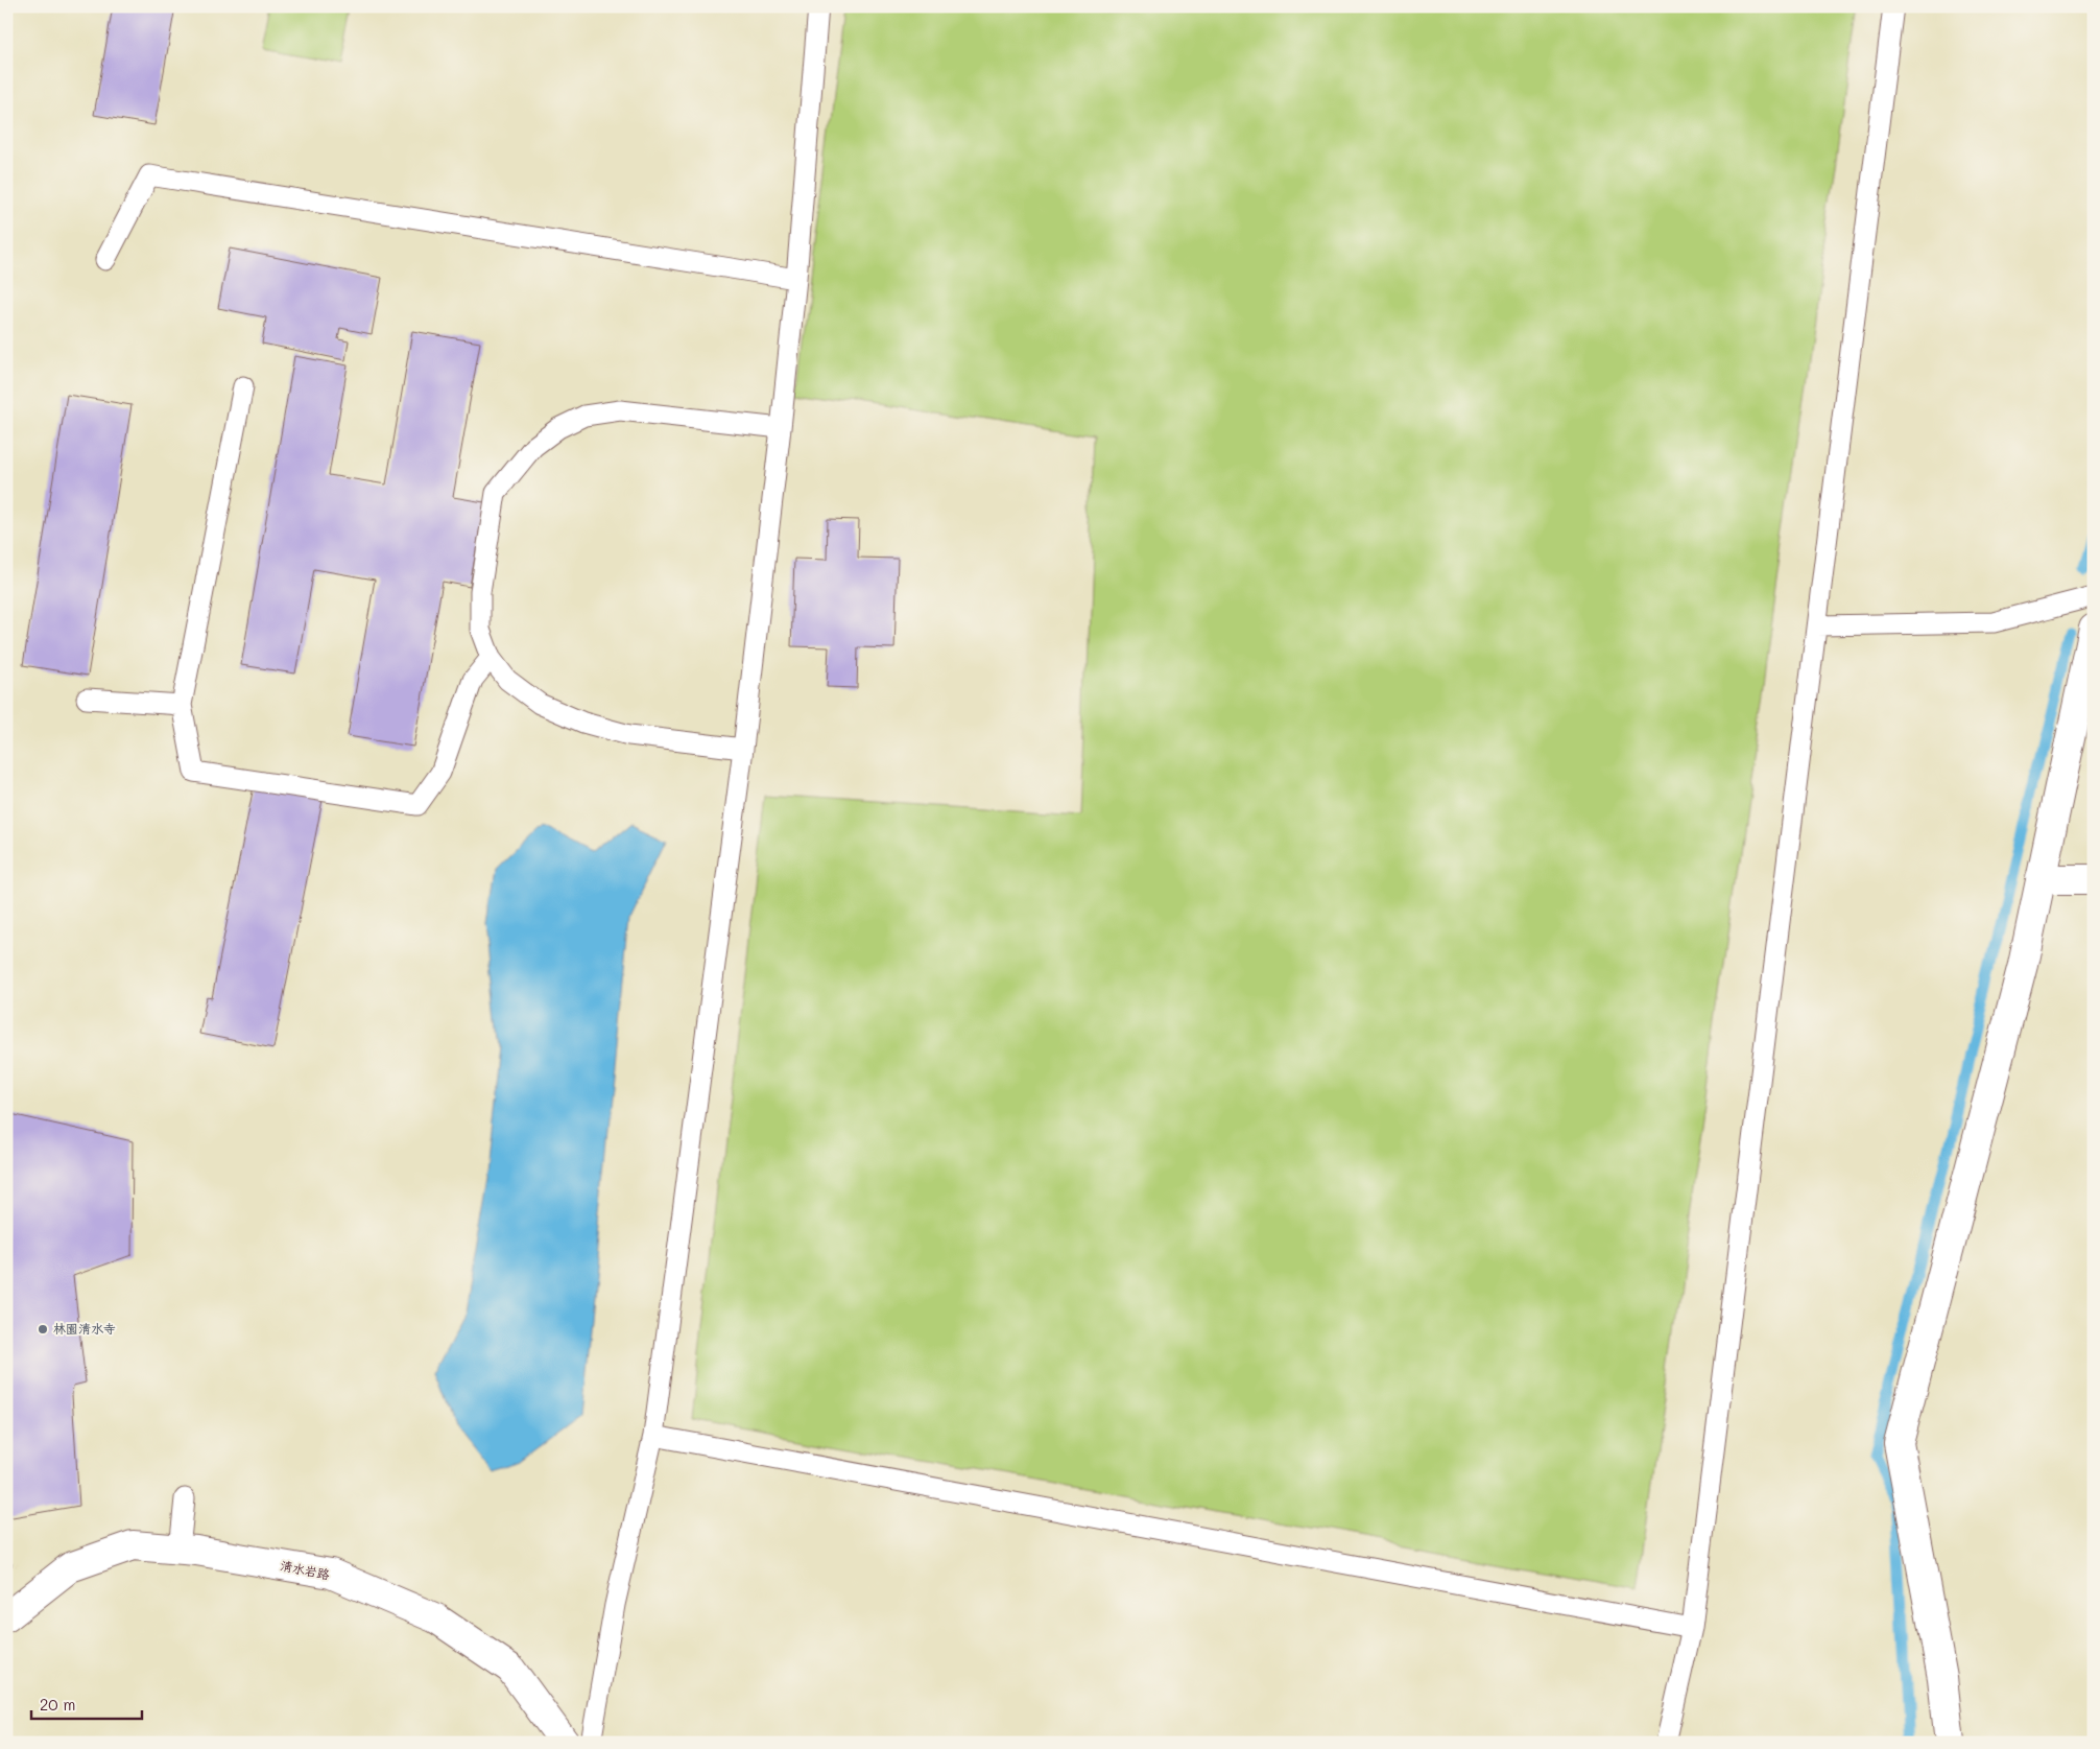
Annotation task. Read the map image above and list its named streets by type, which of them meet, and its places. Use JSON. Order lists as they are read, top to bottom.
{
  "streets": {
    "street": ["清水岩路"]
  },
  "places": ["林園清水寺"],
  "scale_bar": "20 m"
}
